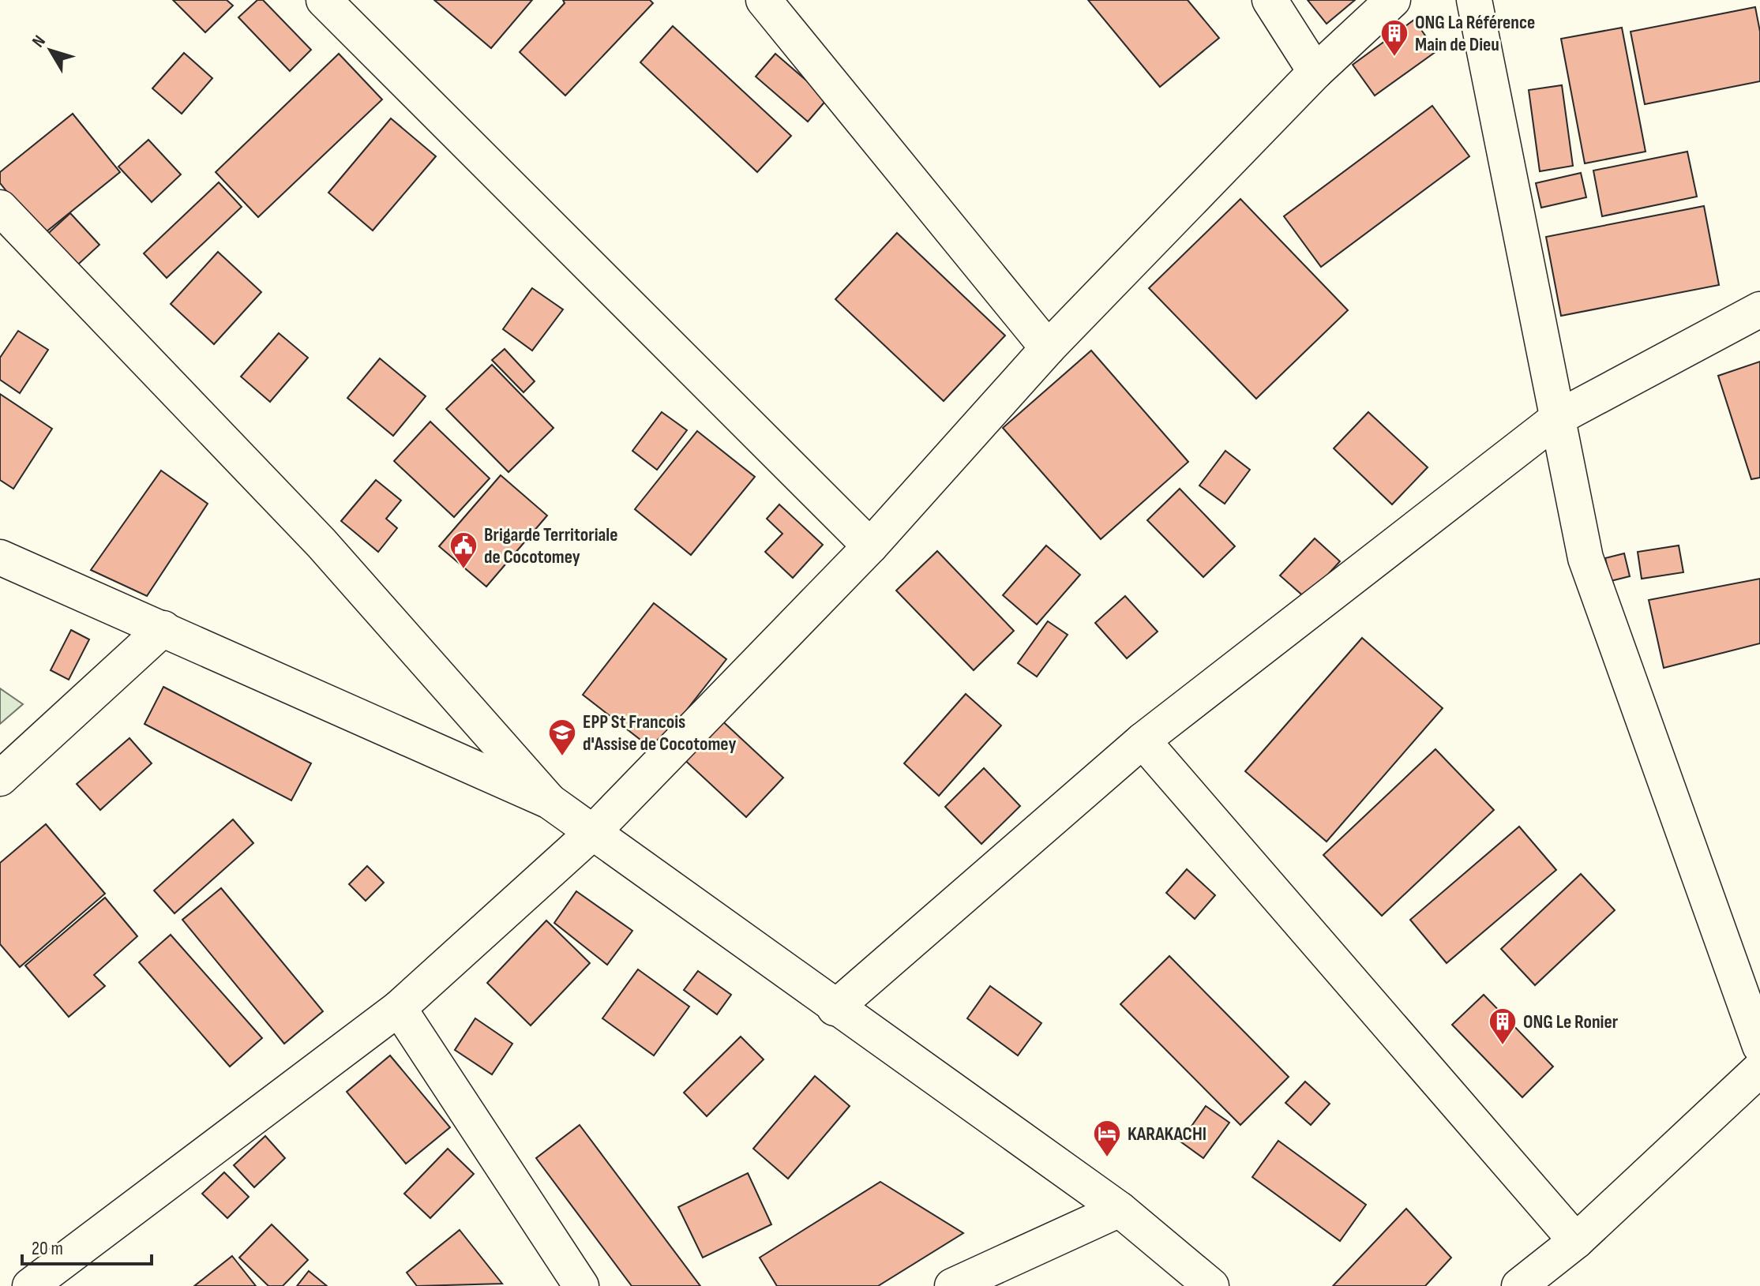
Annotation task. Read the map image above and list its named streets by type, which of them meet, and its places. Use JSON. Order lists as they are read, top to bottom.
{
  "places": {
    "building": ["ONG La Référence Main de Dieu", "ONG Le Ronier"],
    "public building": ["Brigarde Territoriale de Cocotomey"],
    "school or university": ["EPP St Francois d'Assise de Cocotomey"],
    "hotel": ["KARAKACHI"]
  },
  "scale_bar": "20 m",
  "north": "top left"
}
